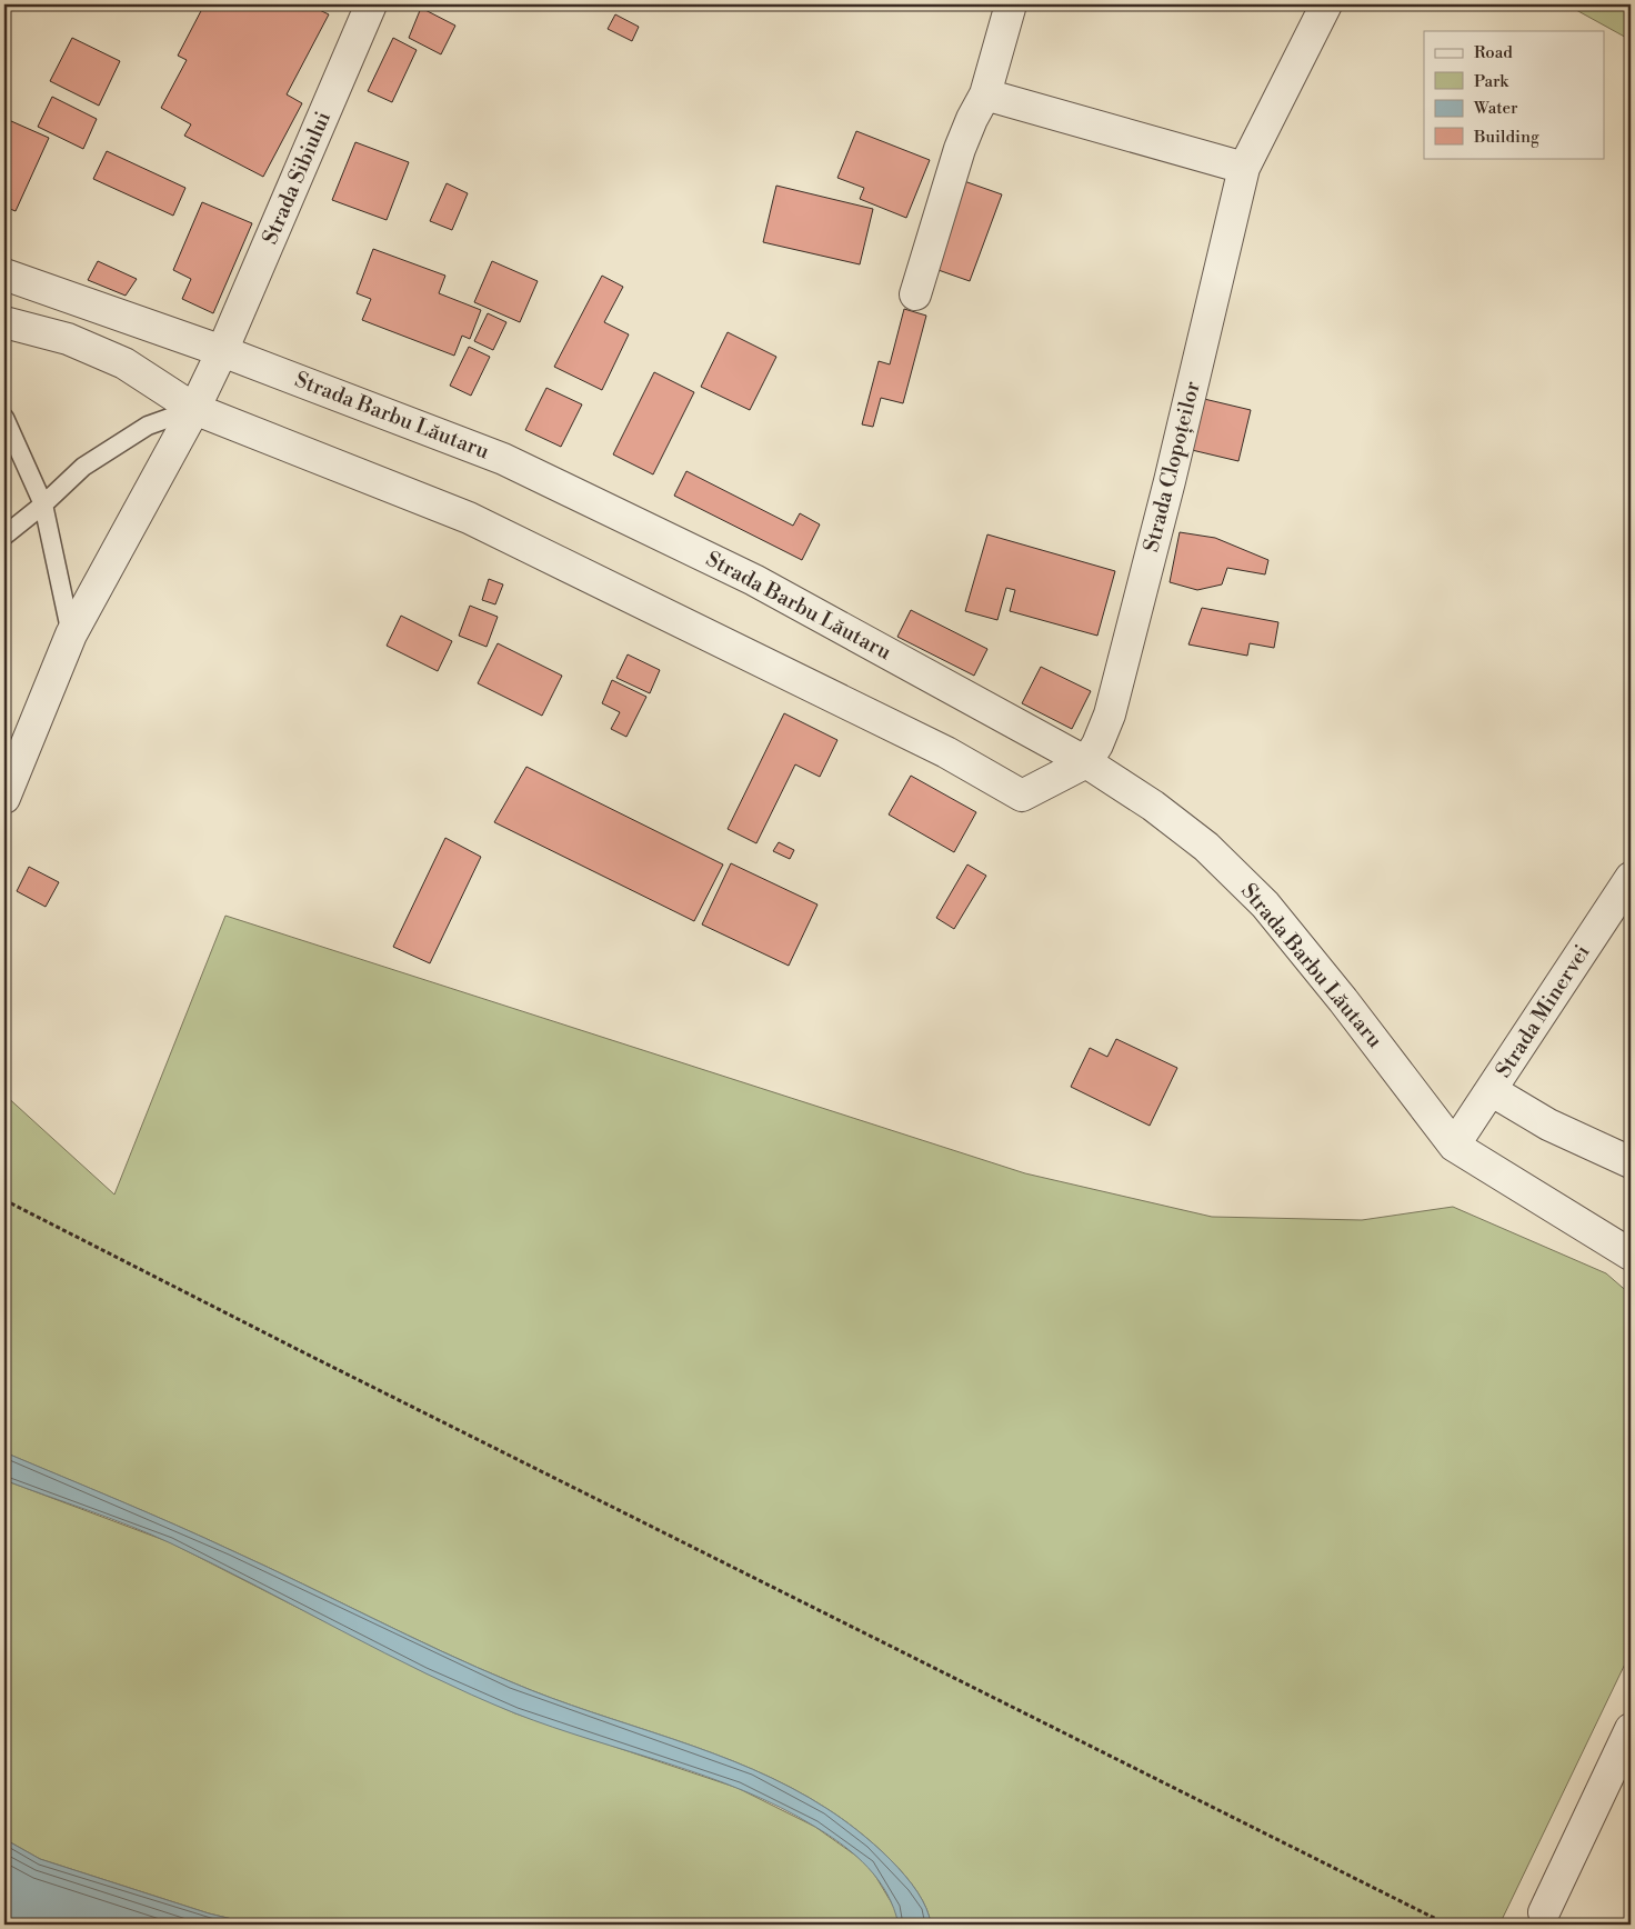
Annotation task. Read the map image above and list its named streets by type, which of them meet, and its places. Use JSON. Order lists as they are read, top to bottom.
{
  "streets": {
    "street": [
      "Strada Sibiului",
      "Strada Barbu Lăutaru",
      "Strada Clopoțeilor",
      "Strada Minervei"
    ]
  },
  "crossings": [
    ["Strada Sibiului", "Strada Barbu Lăutaru"],
    ["Strada Barbu Lăutaru", "Strada Clopoțeilor"],
    ["Strada Barbu Lăutaru", "Strada Minervei"]
  ],
  "legend": [
    "Road",
    "Park",
    "Water",
    "Building"
  ]
}
